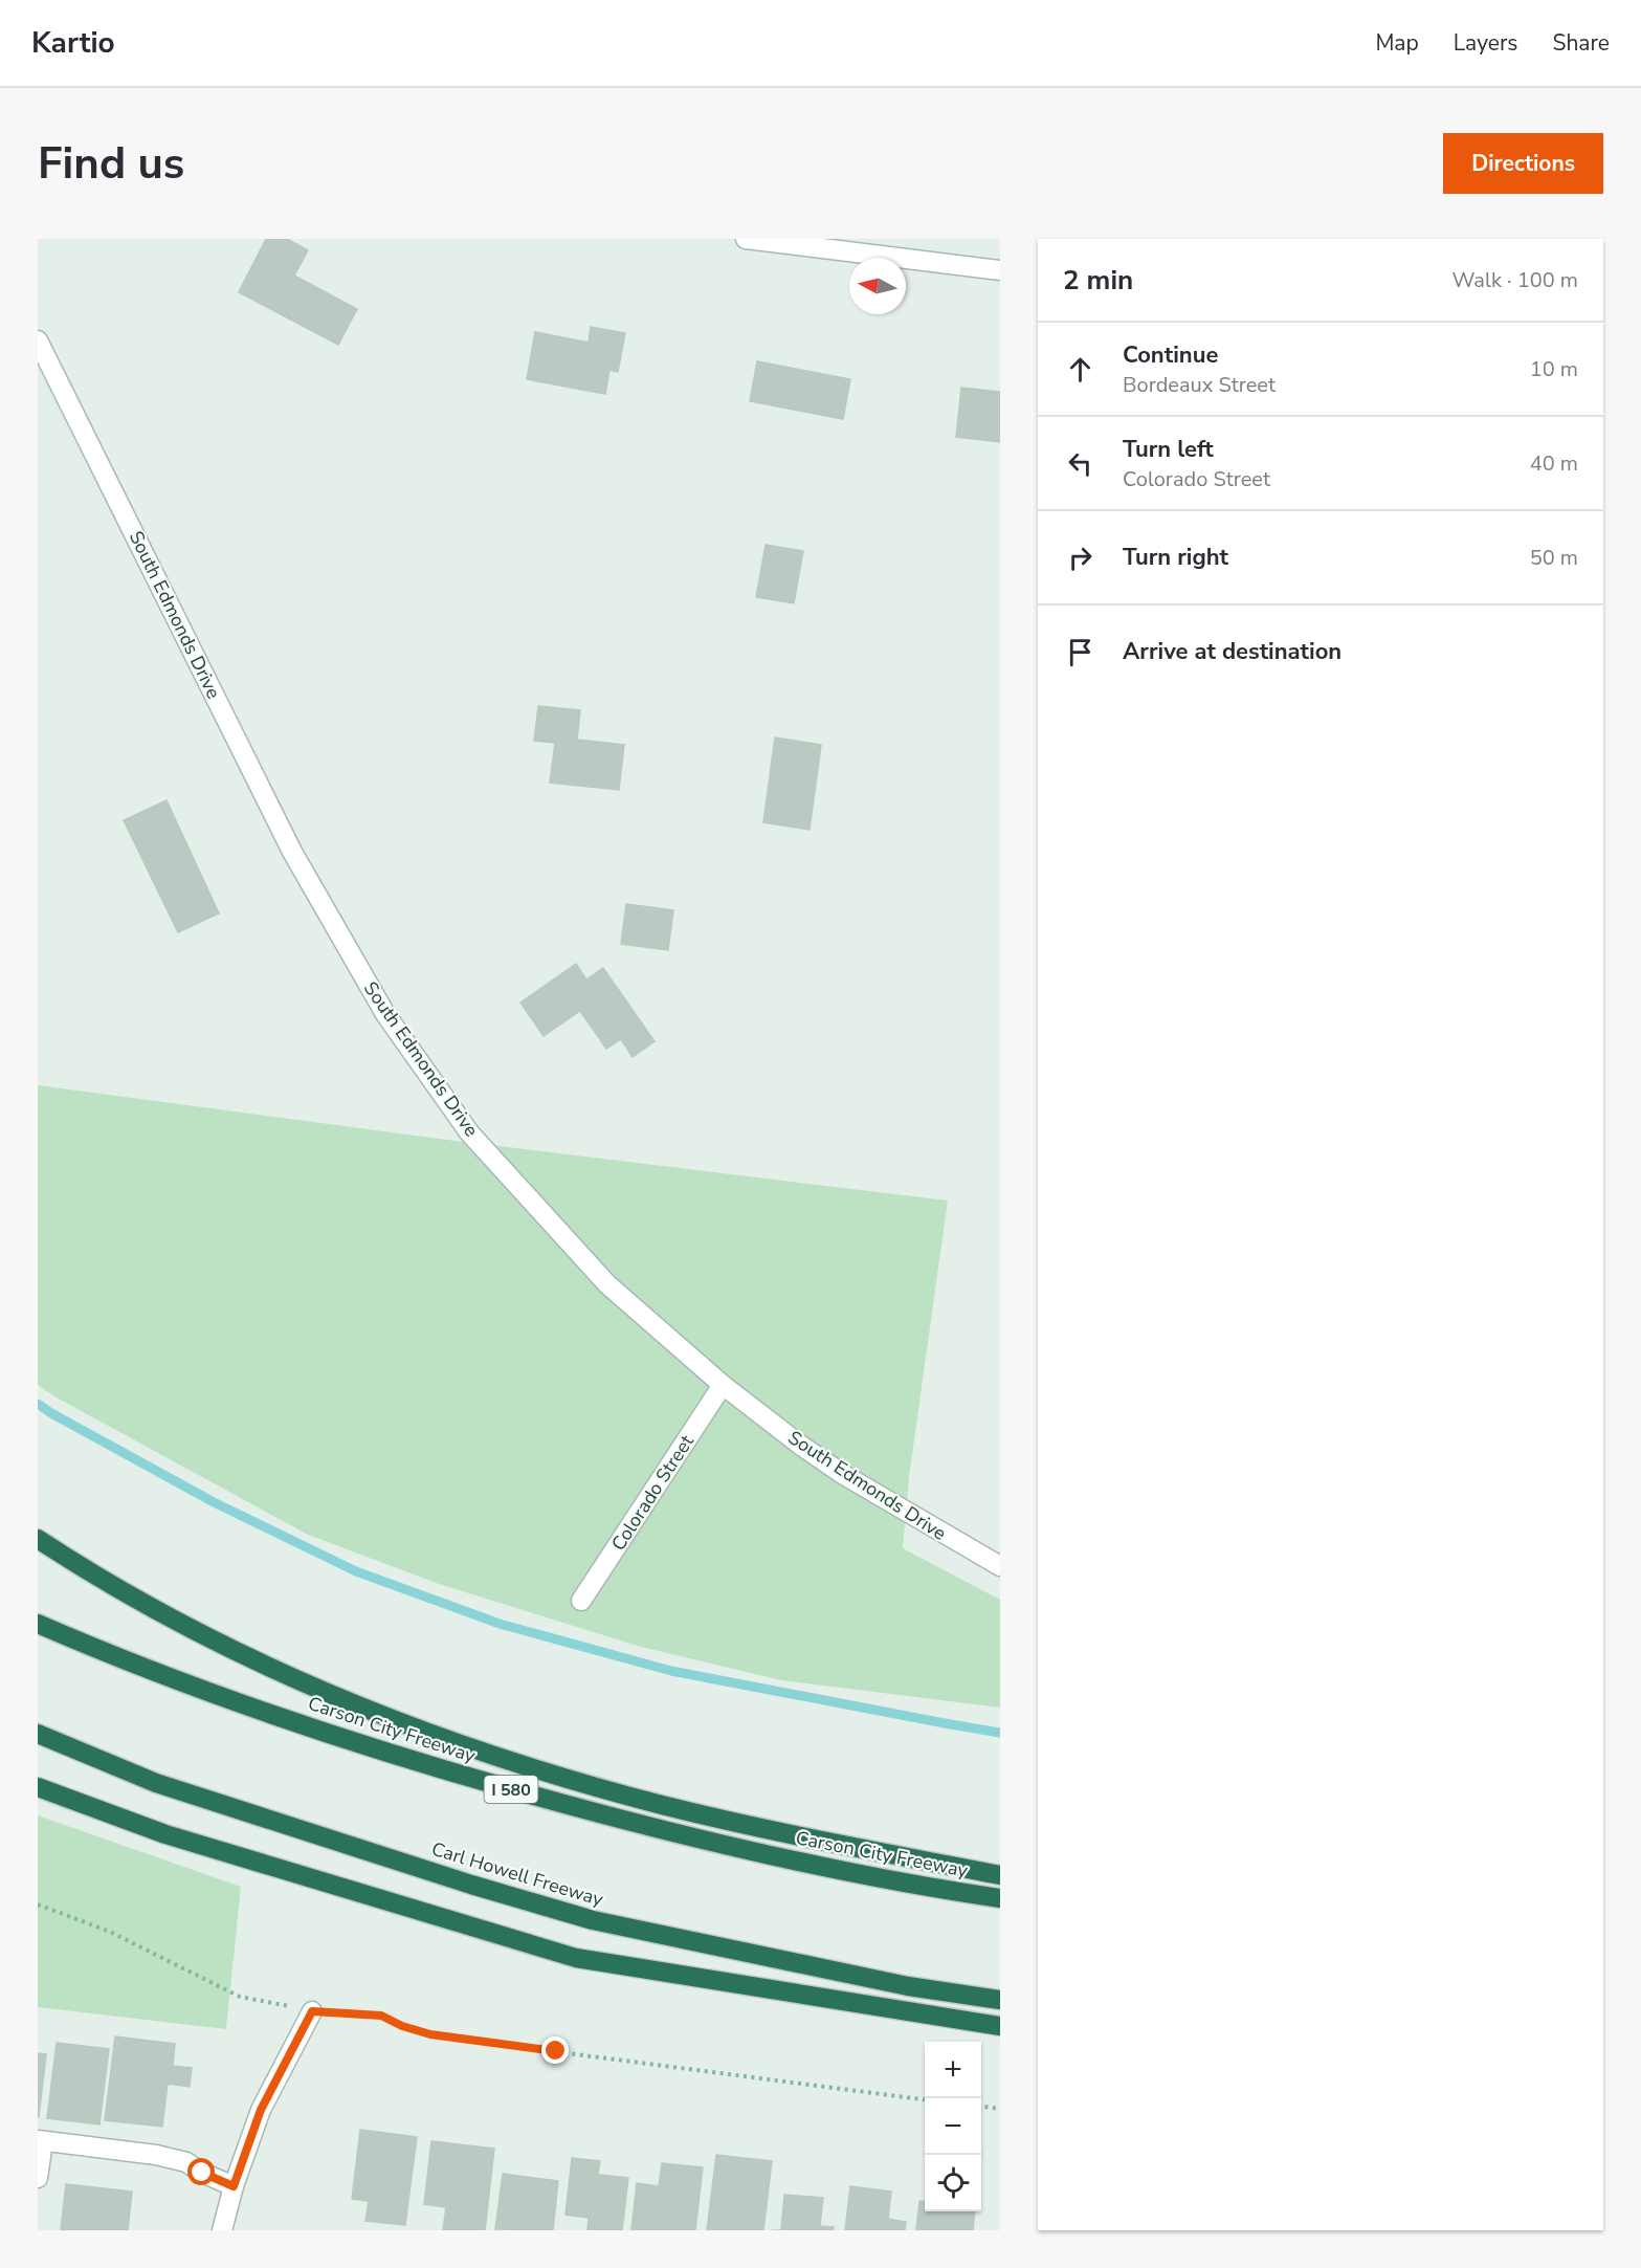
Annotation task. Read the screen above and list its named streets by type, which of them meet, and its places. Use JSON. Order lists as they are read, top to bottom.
{
  "streets": {
    "highway": ["Carson City Freeway", "I 580", "Carl Howell Freeway"],
    "street": ["South Edmonds Drive", "Colorado Street"]
  },
  "crossings": [
    ["South Edmonds Drive", "Colorado Street"]
  ],
  "north": "left",
  "page": {
    "header": "Kartio",
    "nav": ["Map", "Layers", "Share"],
    "buttons": "Directions",
    "title": "Find us",
    "heading": ["2 min", "Walk · 100 m"],
    "list": [
      ["Continue", "Bordeaux Street", "10 m"],
      ["Turn left", "Colorado Street", "40 m"],
      ["Turn right", "50 m"],
      "Arrive at destination"
    ],
    "map_buttons": ["+", "−"]
  }
}
